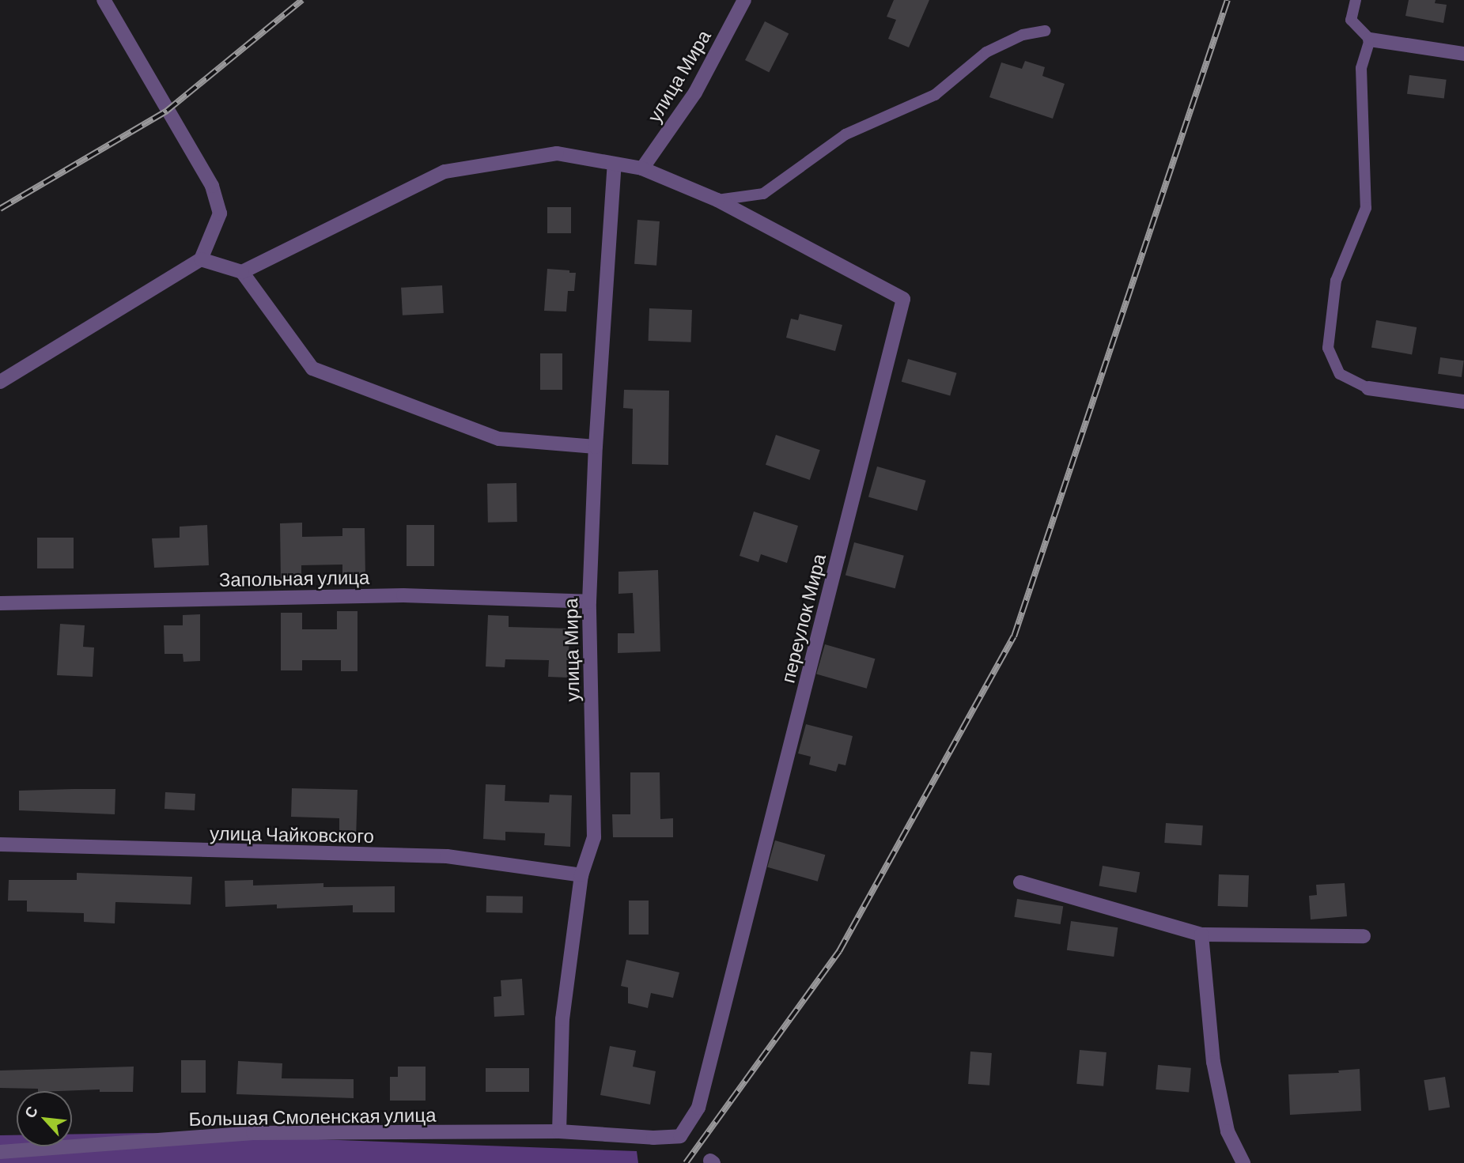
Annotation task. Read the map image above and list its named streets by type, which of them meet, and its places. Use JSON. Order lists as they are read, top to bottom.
{
  "streets": {
    "street": [
      "улица Мира",
      "Запольная улица",
      "переулок Мира",
      "улица Чайковского",
      "Большая Смоленская улица"
    ]
  },
  "crossings": [
    ["улица Мира", "Запольная улица"],
    ["улица Мира", "переулок Мира"],
    ["улица Мира", "улица Чайковского"],
    ["улица Мира", "Большая Смоленская улица"],
    ["переулок Мира", "Большая Смоленская улица"]
  ],
  "north": "top left"
}
